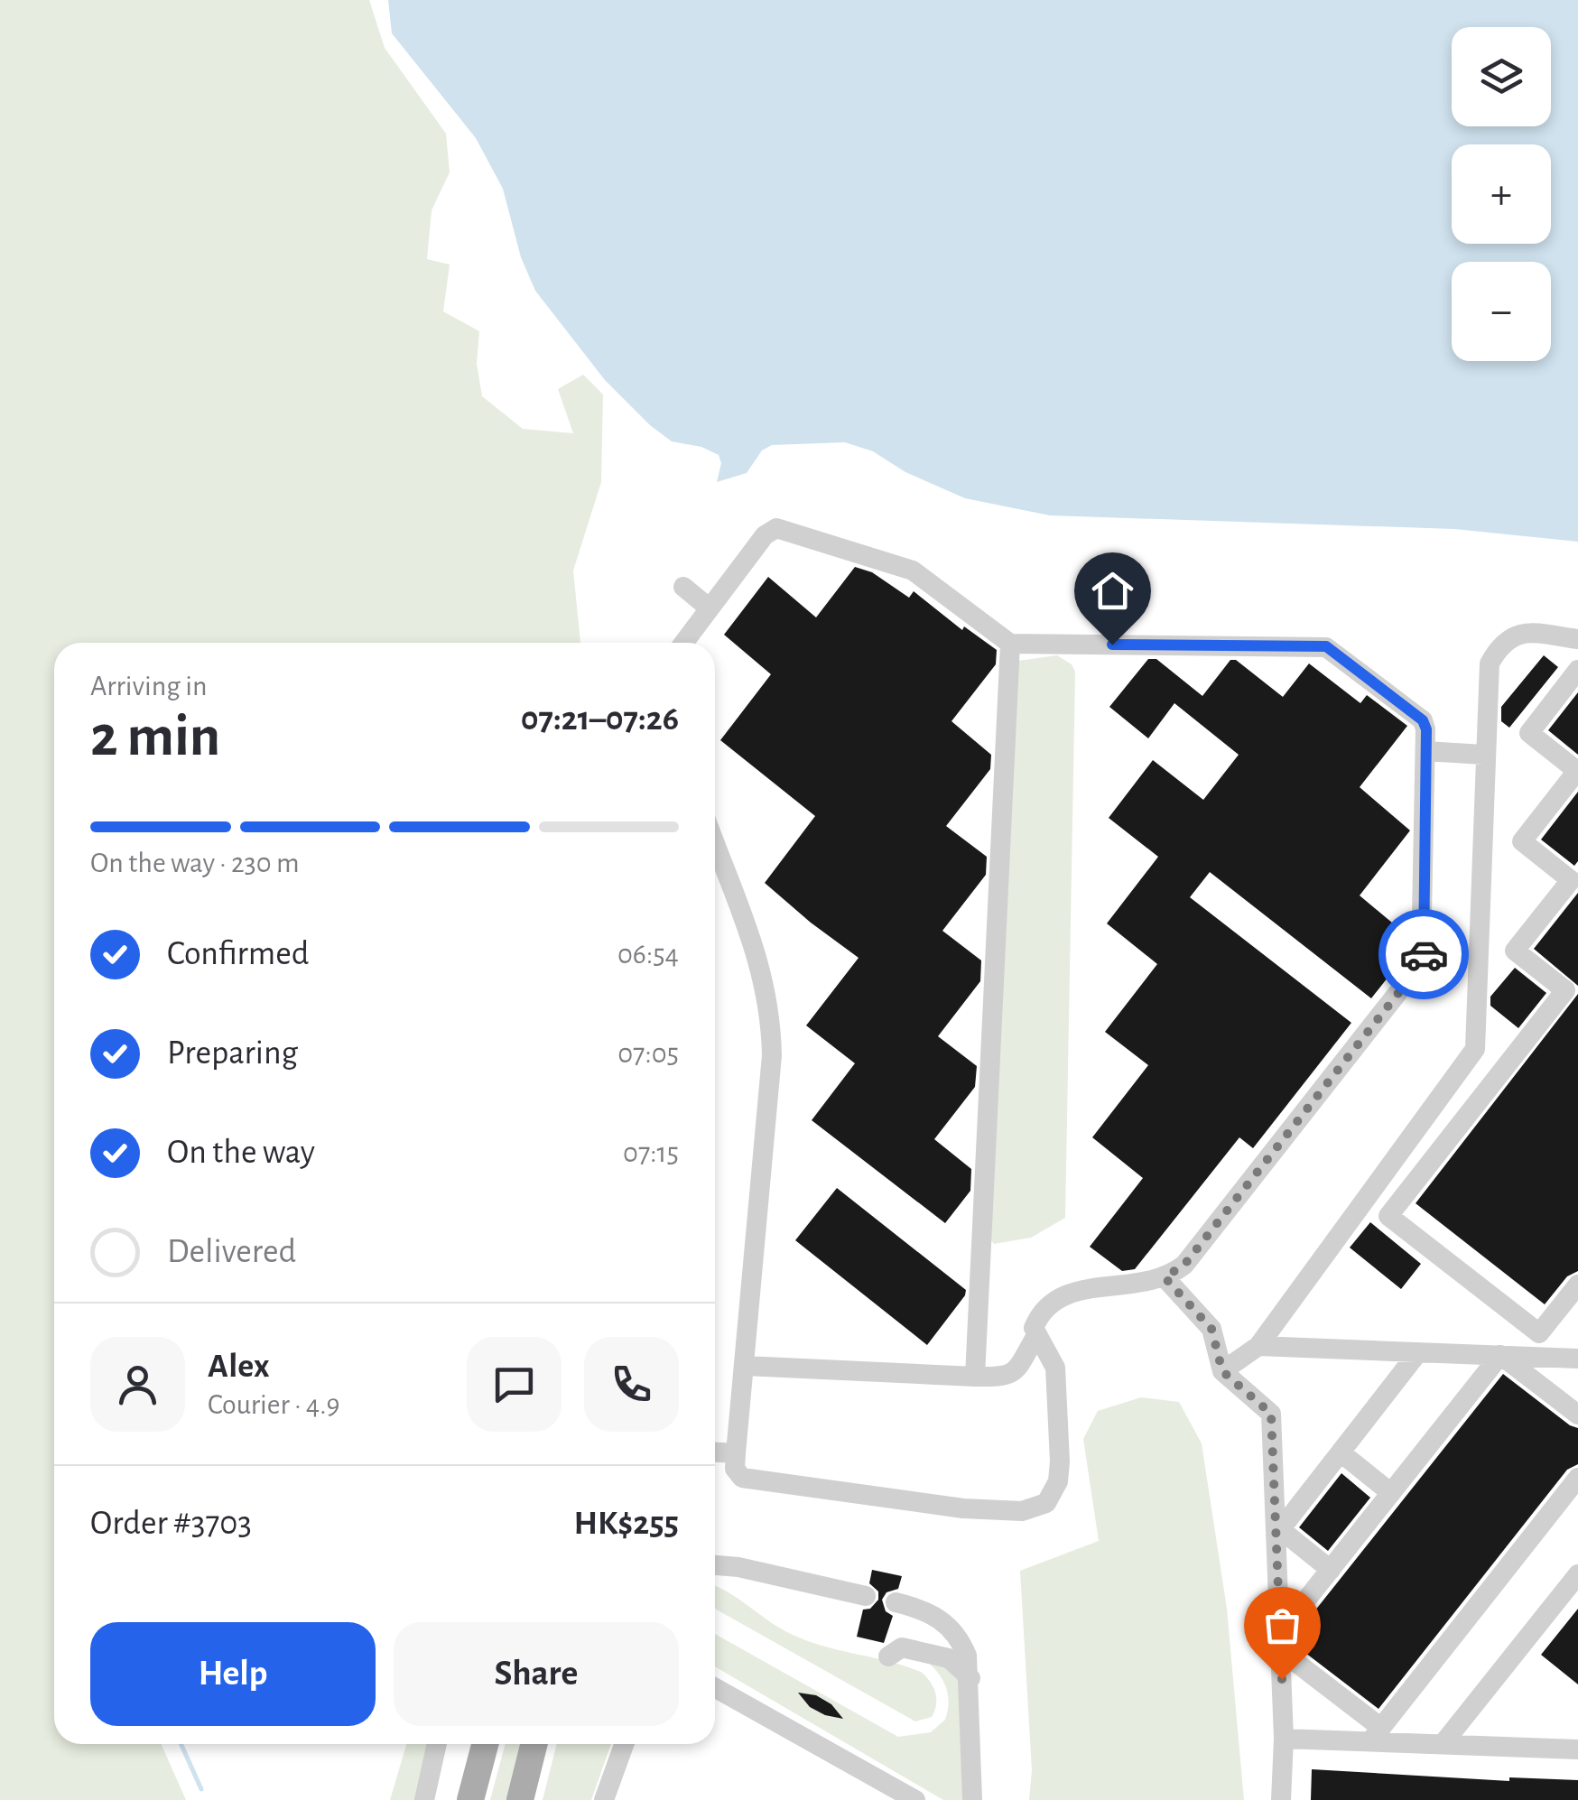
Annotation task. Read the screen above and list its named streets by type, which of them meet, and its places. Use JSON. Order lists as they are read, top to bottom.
{
  "page": {
    "map_buttons": ["+", "−"],
    "heading": ["2 min", "Arriving in", "07:21–07:26"],
    "panel": [
      "Alex",
      "Courier · 4.9",
      "Order #3703",
      "HK$255"
    ],
    "bar": "On the way · 230 m",
    "list": [
      ["Confirmed", "06:54"],
      ["Preparing", "07:05"],
      ["On the way", "07:15"],
      "Delivered"
    ],
    "buttons": ["Help", "Share"]
  }
}
